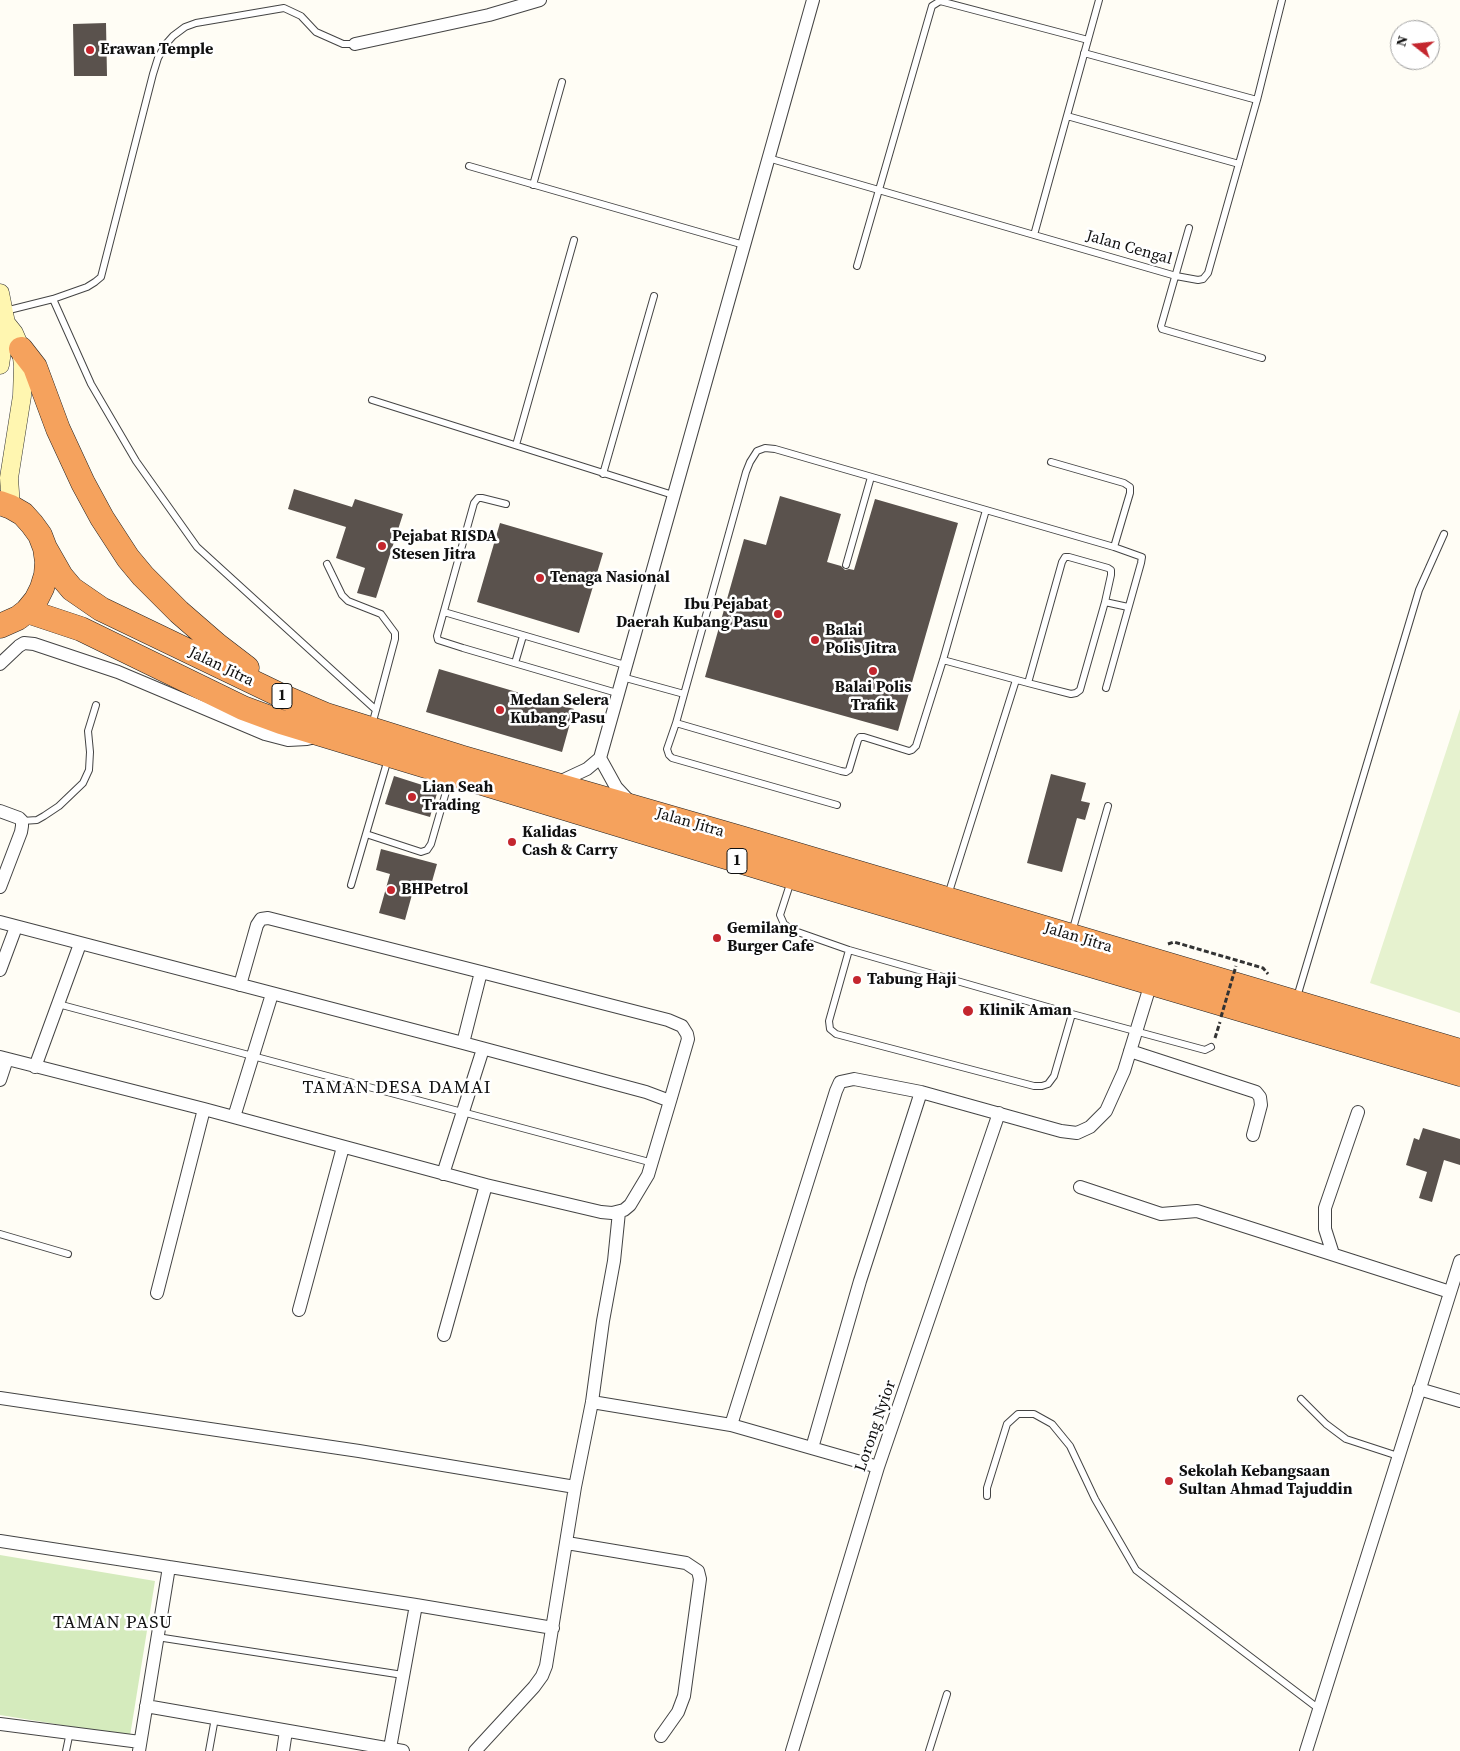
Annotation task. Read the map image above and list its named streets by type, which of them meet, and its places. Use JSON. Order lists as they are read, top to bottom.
{
  "streets": {
    "highway": ["Jalan Jitra", "1"],
    "street": ["Lorong Nyior"],
    "lane": ["Jalan Cengal"]
  },
  "crossings": [
    ["Jalan Jitra", "1"]
  ],
  "districts": ["TAMAN DESA DAMAI", "TAMAN PASU"],
  "places": [
    "Erawan Temple",
    "Pejabat RISDA Stesen Jitra",
    "Tenaga Nasional",
    "Ibu Pejabat Daerah Kubang Pasu",
    "Balai Polis Jitra",
    "Balai Polis Trafik",
    "Medan Selera Kubang Pasu",
    "Lian Seah Trading",
    "Kalidas Cash & Carry",
    "BHPetrol",
    "Gemilang Burger Cafe",
    "Tabung Haji",
    "Klinik Aman",
    "Sekolah Kebangsaan Sultan Ahmad Tajuddin"
  ],
  "north": "left"
}
